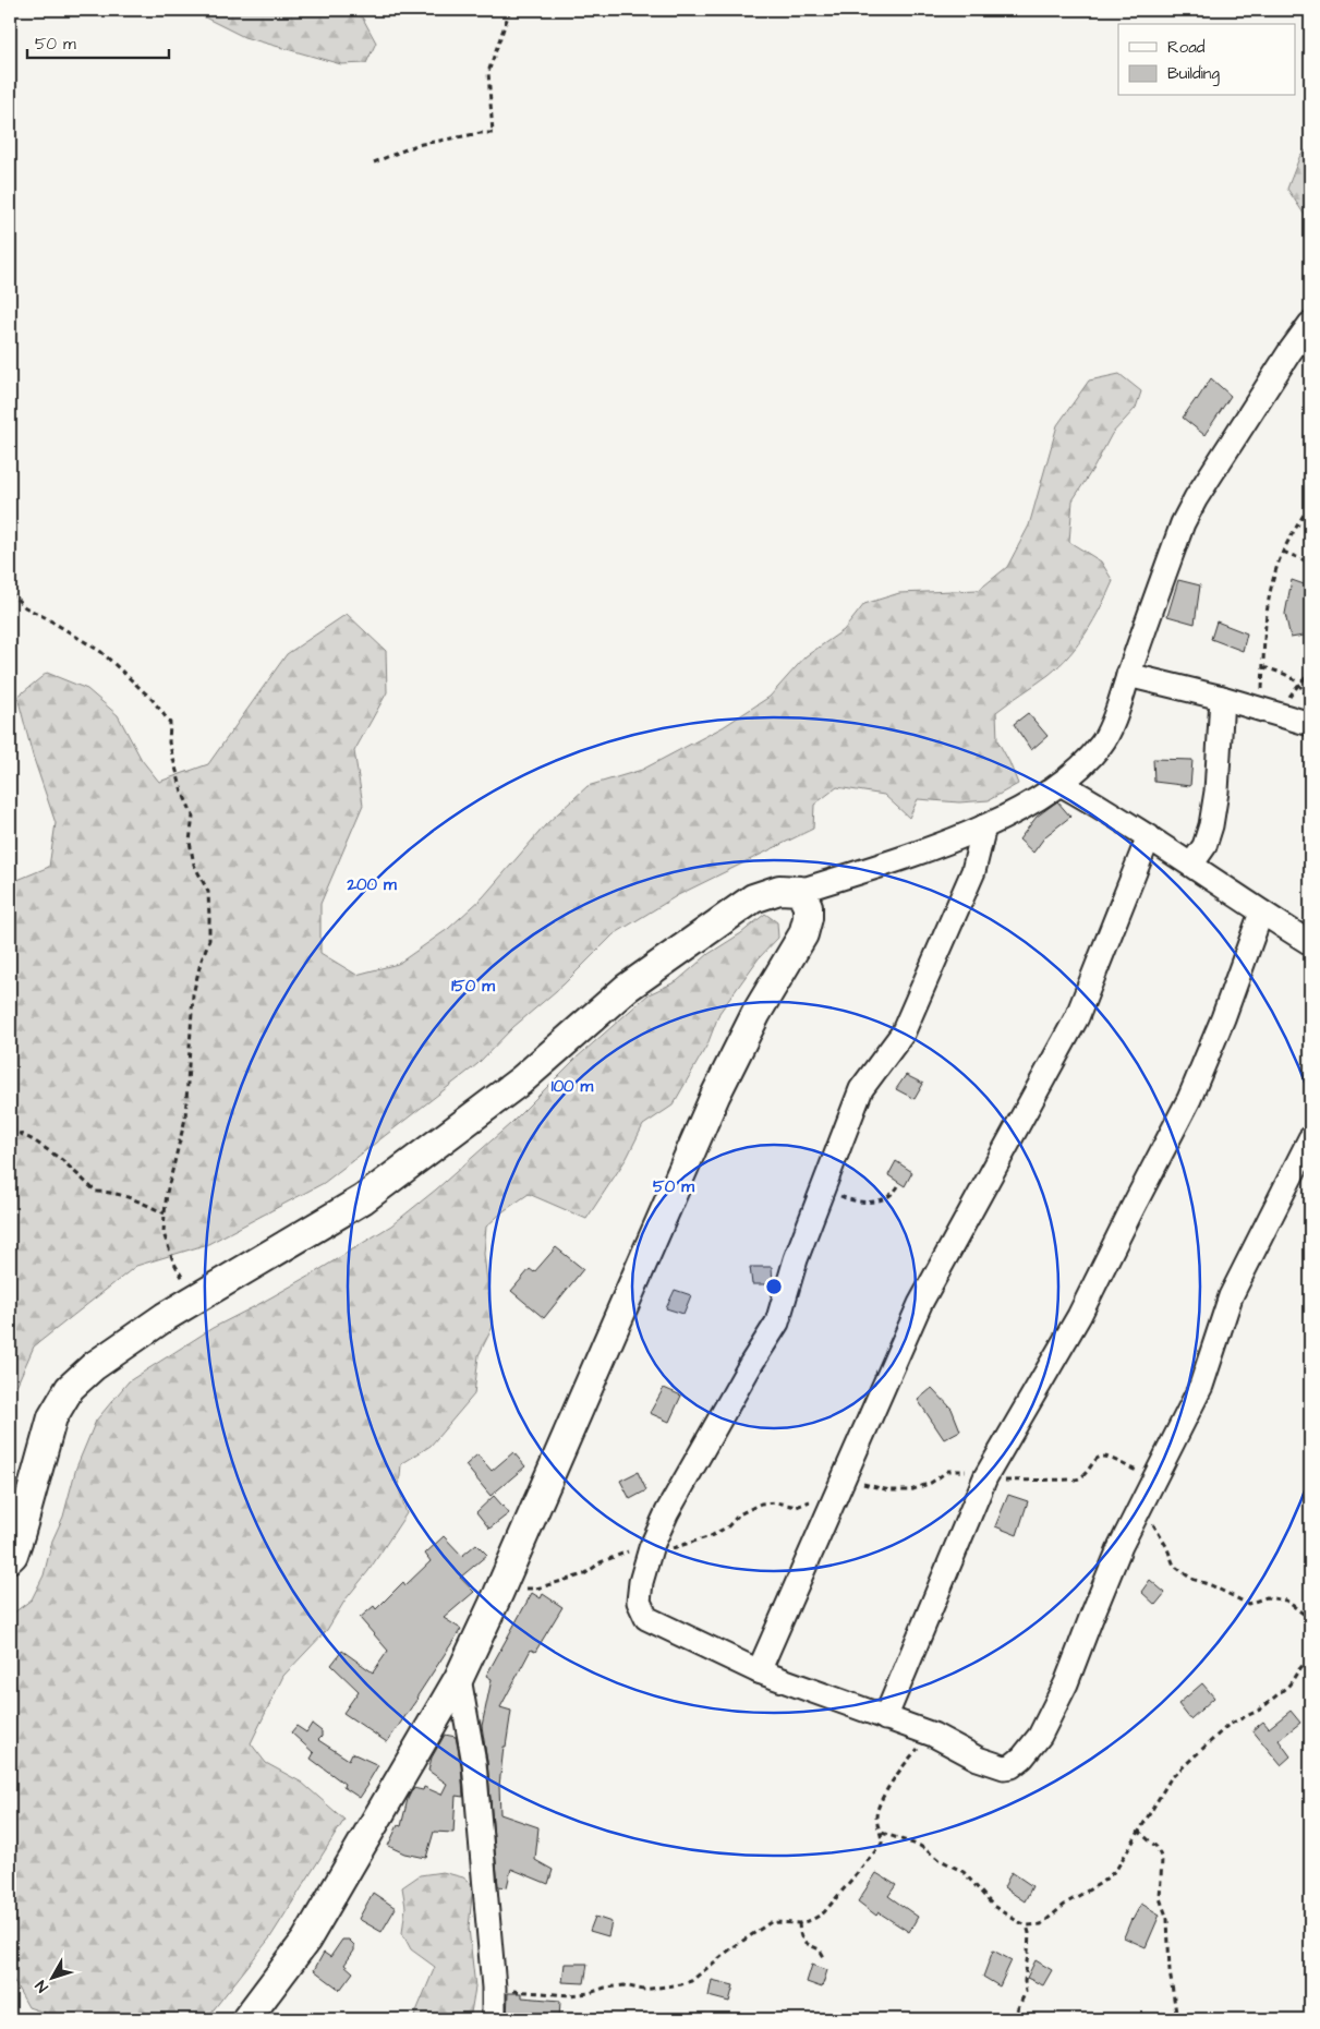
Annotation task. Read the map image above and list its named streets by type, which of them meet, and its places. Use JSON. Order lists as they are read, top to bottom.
{
  "legend": ["Road", "Building"],
  "scale_bar": "50 m",
  "north": "bottom left",
  "rings": [
    "200 m",
    "150 m",
    "100 m",
    "50 m"
  ]
}
